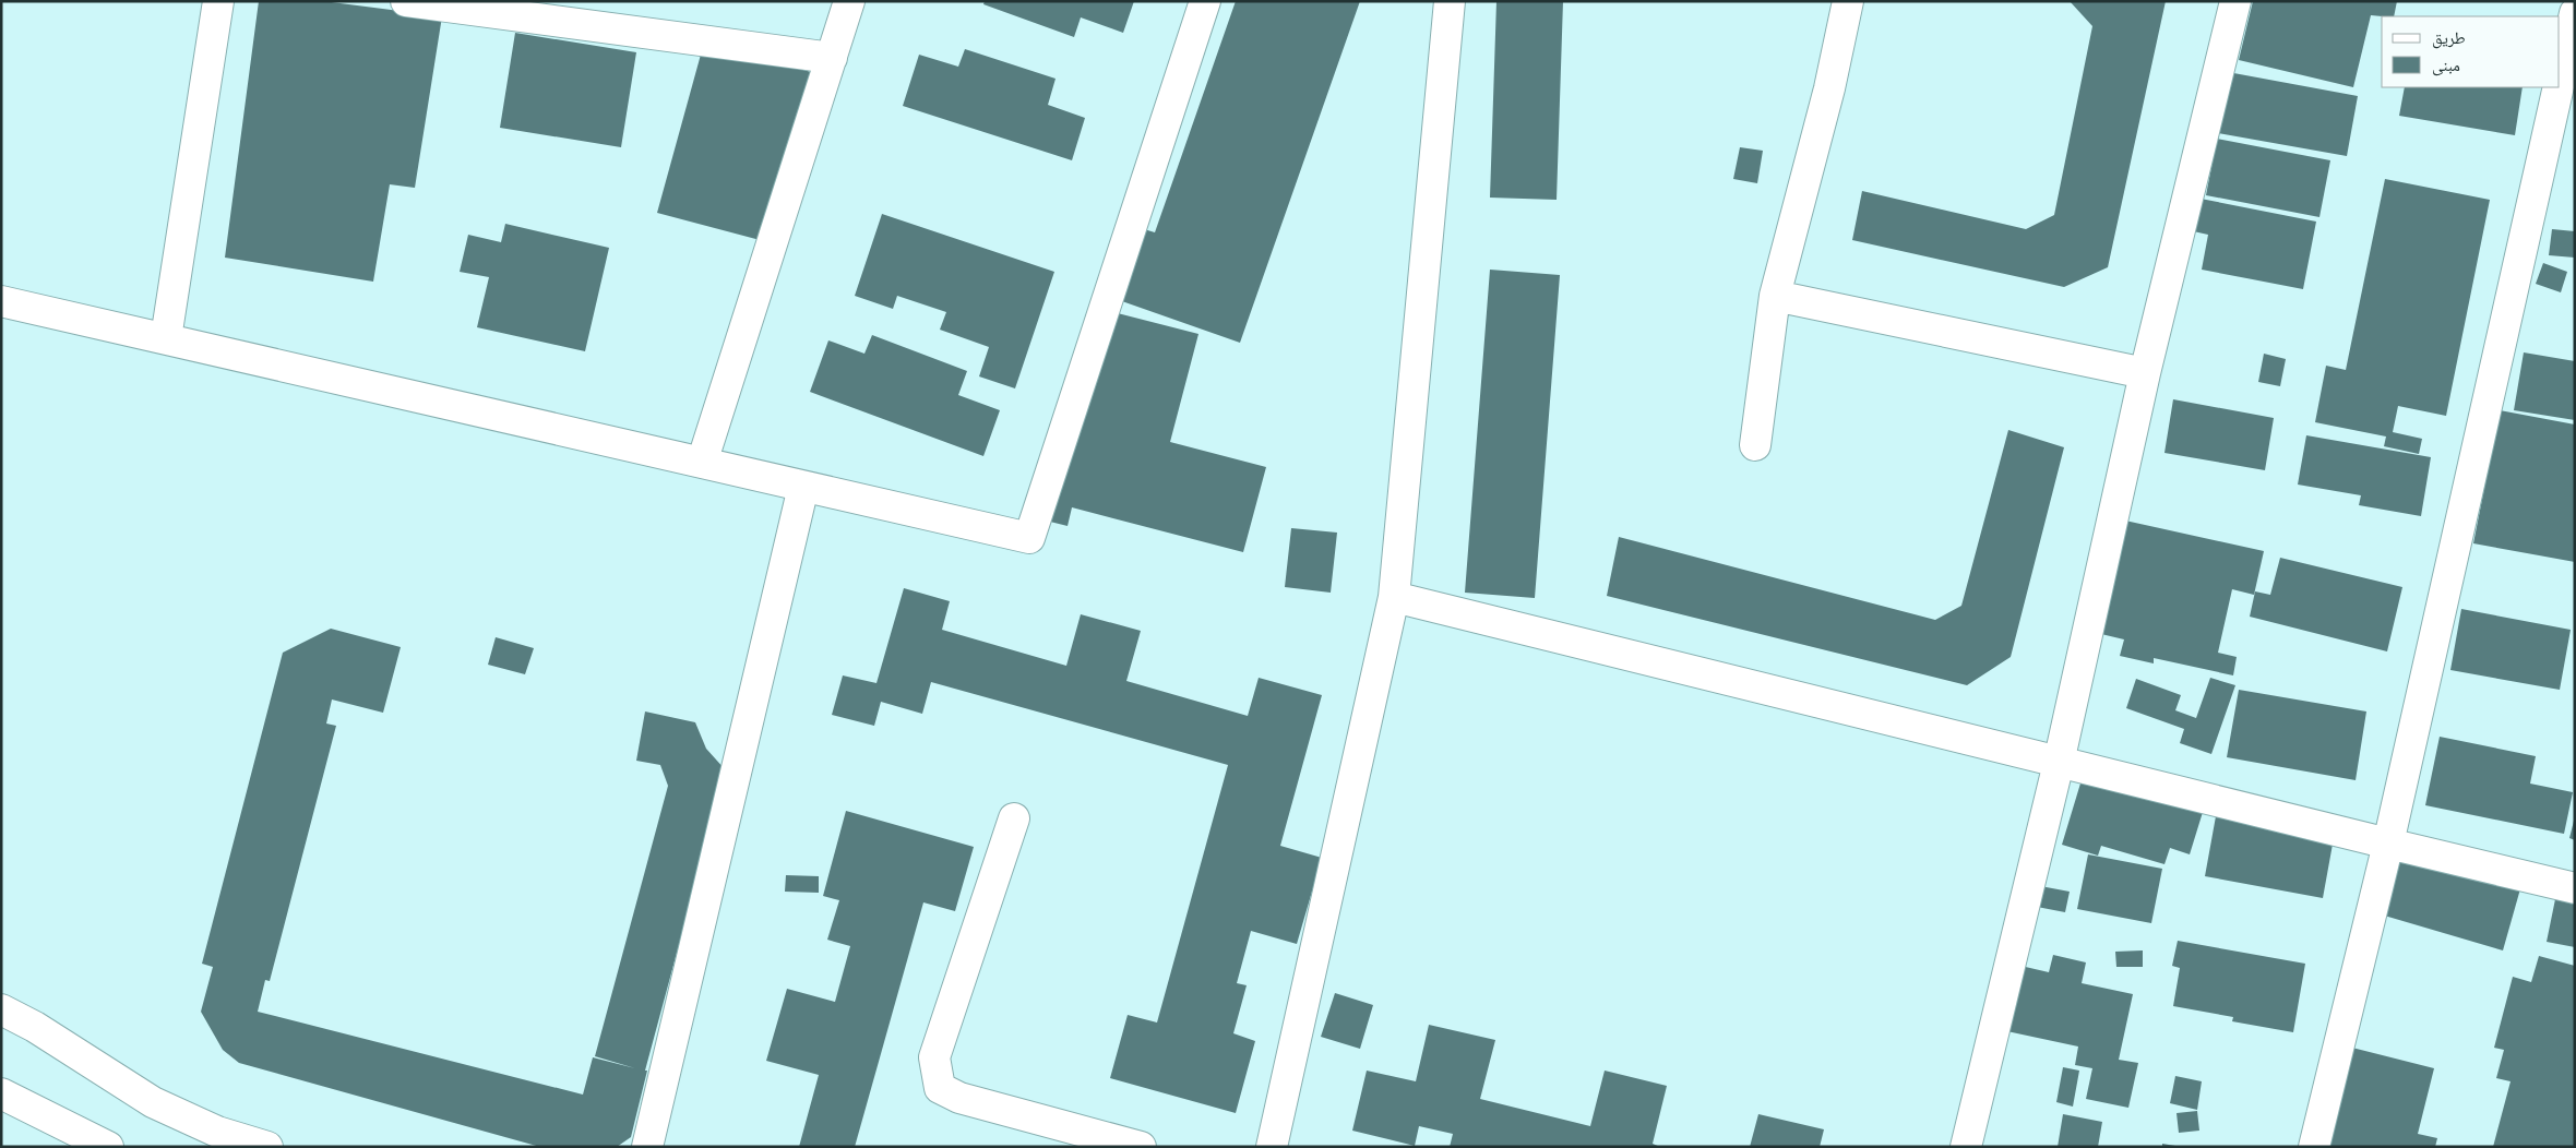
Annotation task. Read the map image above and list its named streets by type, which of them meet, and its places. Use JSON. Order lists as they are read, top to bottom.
{
  "legend": ["طريق", "مبنى"]
}
